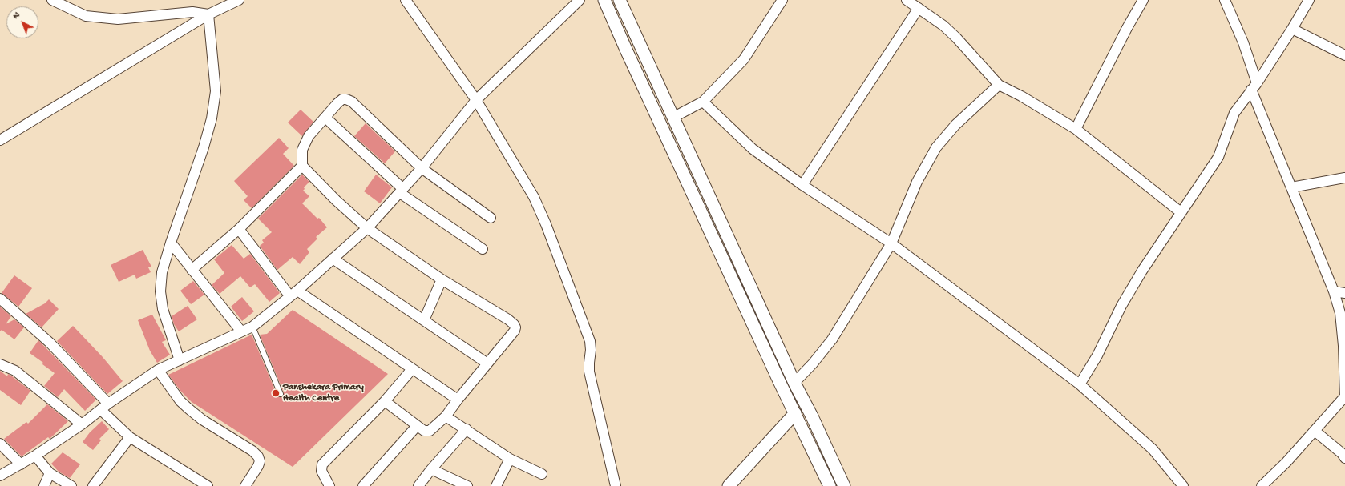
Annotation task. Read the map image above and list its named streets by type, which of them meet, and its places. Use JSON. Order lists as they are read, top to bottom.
{
  "places": ["Panshekara Primary Health Centre"],
  "north": "top left"
}
